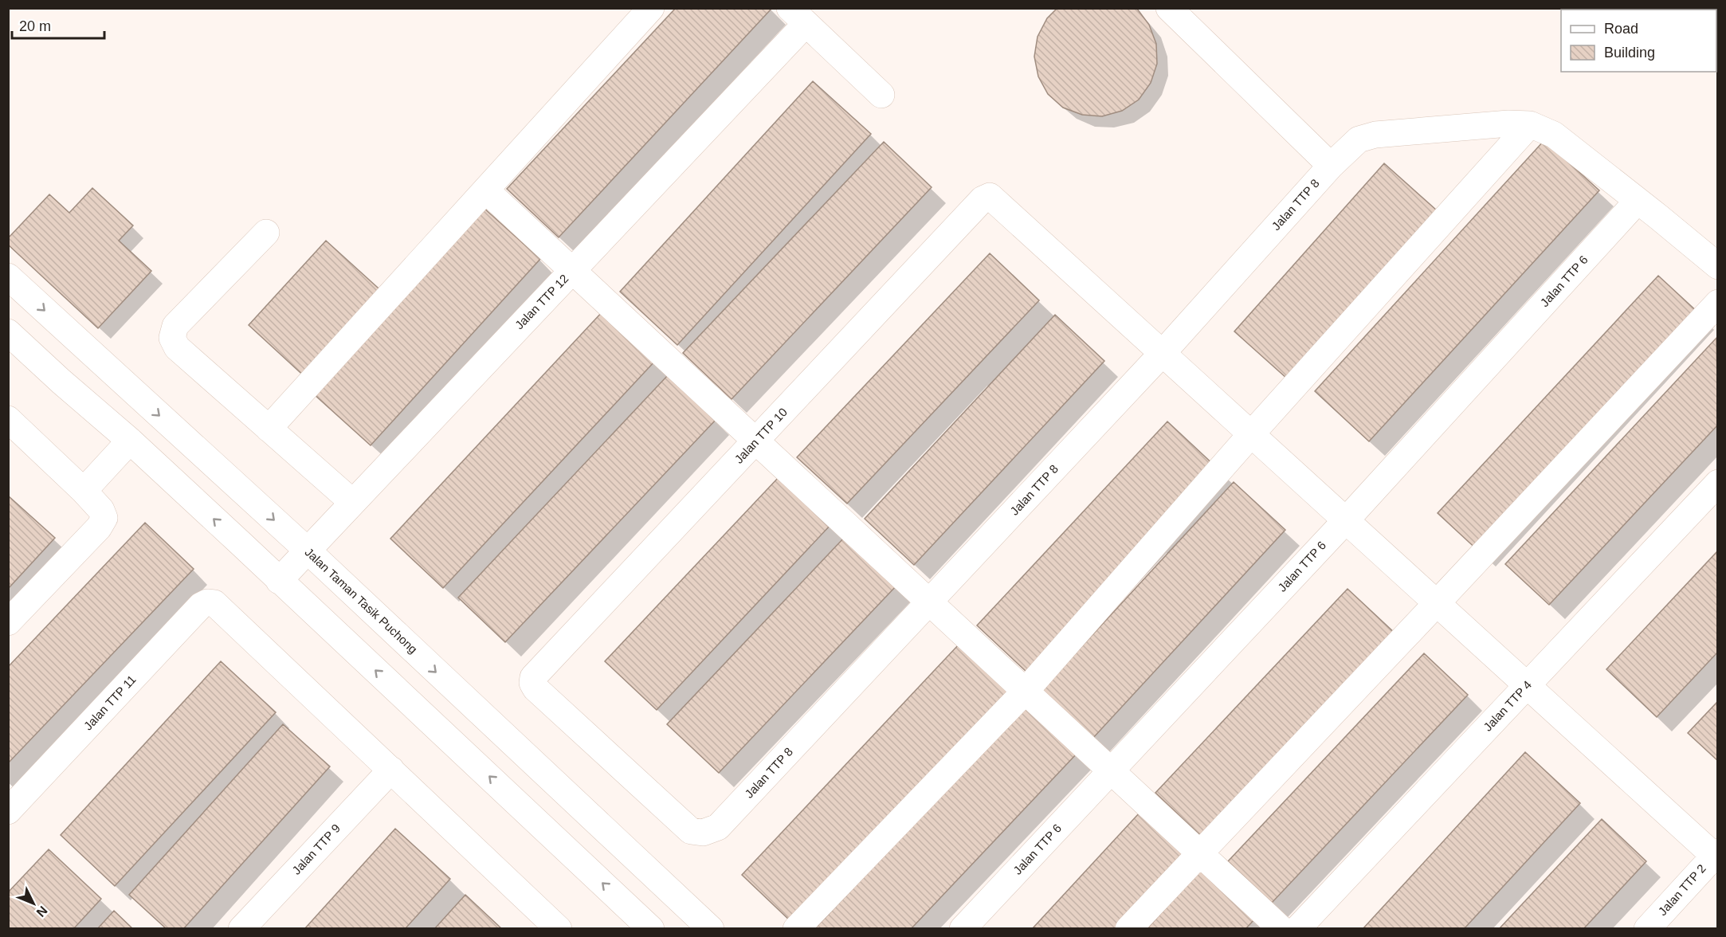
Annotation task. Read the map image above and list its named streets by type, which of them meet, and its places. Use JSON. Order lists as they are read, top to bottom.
{
  "streets": {
    "street": [
      "Jalan TTP 8",
      "Jalan TTP 6",
      "Jalan TTP 12",
      "Jalan TTP 10",
      "Jalan Taman Tasik Puchong",
      "Jalan TTP 11",
      "Jalan TTP 4",
      "Jalan TTP 9",
      "Jalan TTP 2"
    ]
  },
  "crossings": [
    ["Jalan TTP 8", "Jalan TTP 10"],
    ["Jalan TTP 12", "Jalan Taman Tasik Puchong"],
    ["Jalan TTP 11", "Jalan TTP 9"]
  ],
  "legend": ["Road", "Building"],
  "scale_bar": "20 m",
  "north": "bottom right"
}
